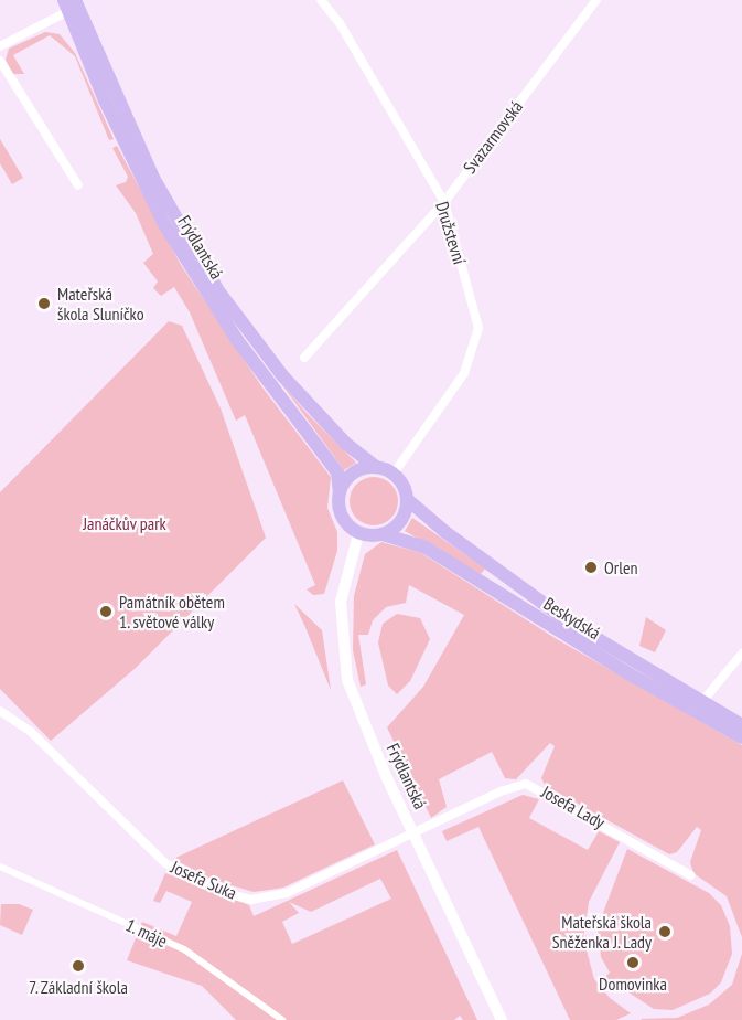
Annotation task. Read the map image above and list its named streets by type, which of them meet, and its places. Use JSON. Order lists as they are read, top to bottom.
{
  "streets": {
    "main road": ["Frýdlantská", "Beskydská"],
    "street": [
      "Svazarmovská",
      "Družstevní",
      "Josefa Lady",
      "Josefa Suka",
      "1. máje"
    ]
  },
  "crossings": [
    ["Svazarmovská", "Družstevní"],
    ["Družstevní", "Frýdlantská"],
    ["Družstevní", "Beskydská"],
    ["Frýdlantská", "Beskydská"],
    ["Frýdlantská", "Josefa Lady"],
    ["Frýdlantská", "Josefa Suka"],
    ["Josefa Lady", "Josefa Suka"]
  ],
  "parks": ["Janáčkův park"],
  "places": [
    "Mateřská škola Sluníčko",
    "Orlen",
    "Památník obětem 1. světové války",
    "Mateřská škola Sněženka J. Lady",
    "Domovinka",
    "7. Základní škola"
  ]
}
